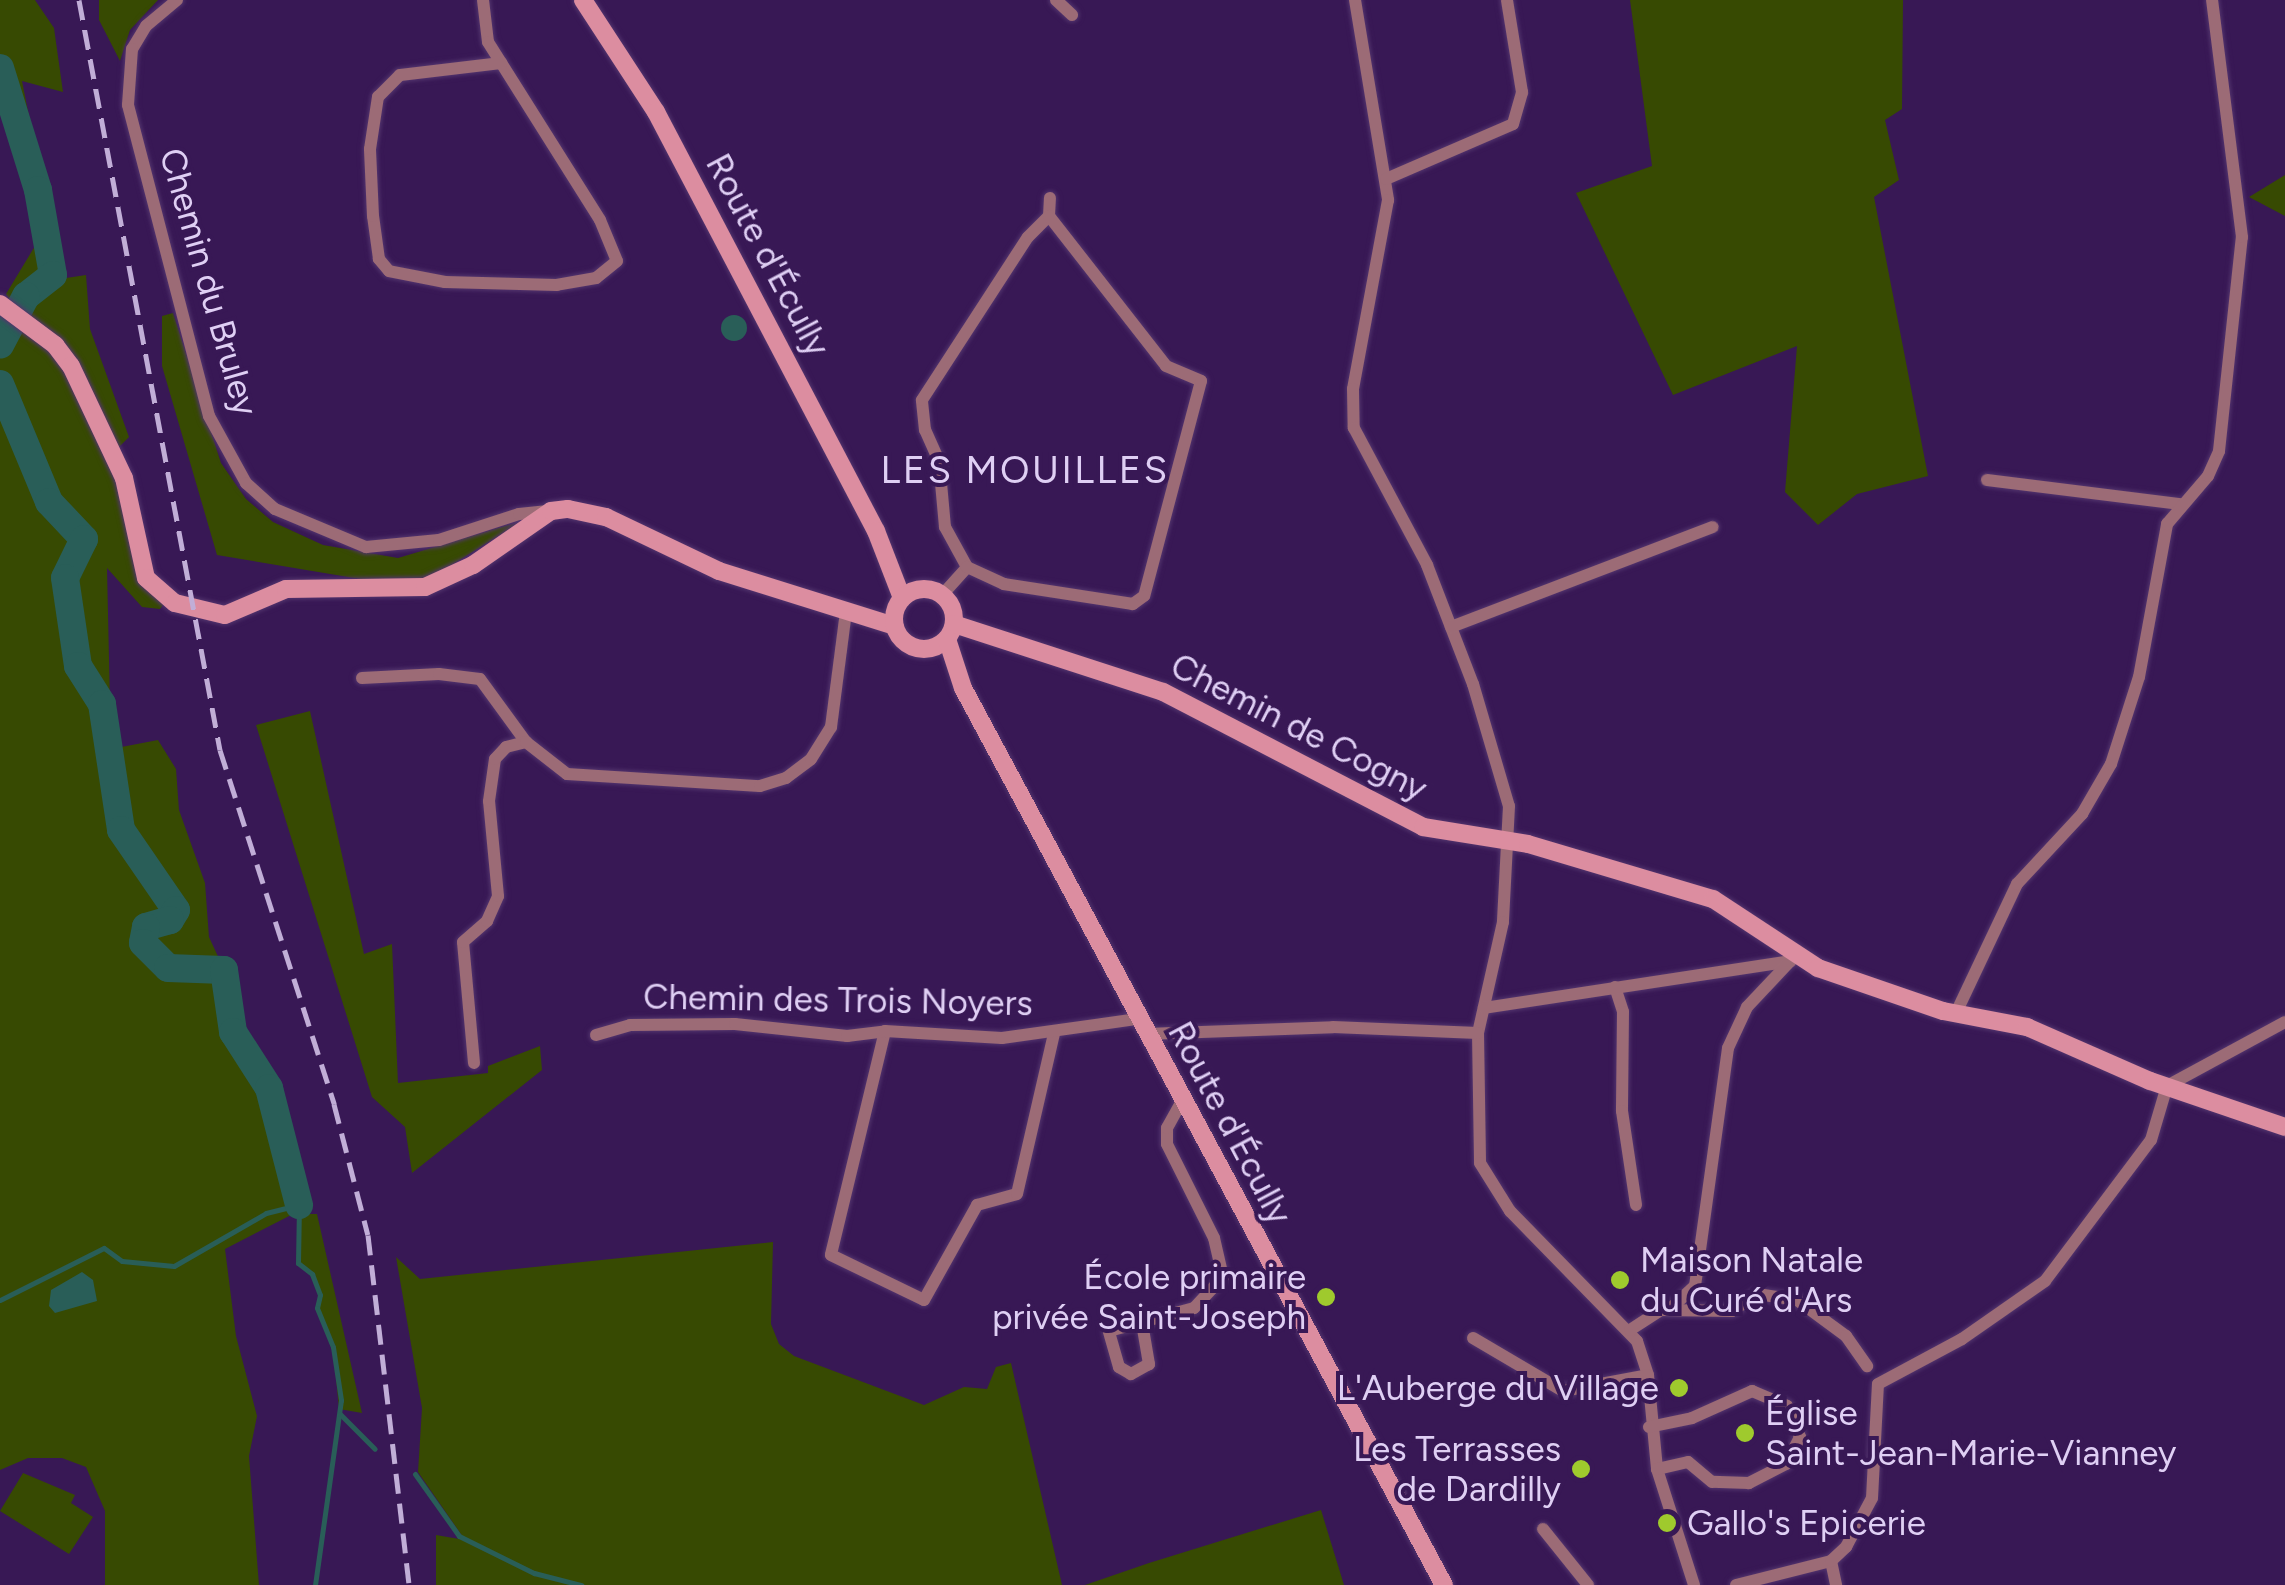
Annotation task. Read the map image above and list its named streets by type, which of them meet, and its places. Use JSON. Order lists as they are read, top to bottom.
{
  "streets": {
    "street": [
      "Route d'Écully",
      "Chemin du Bruley",
      "Chemin de Cogny",
      "Chemin des Trois Noyers"
    ]
  },
  "crossings": [
    ["Route d'Écully", "Chemin du Bruley"],
    ["Route d'Écully", "Chemin de Cogny"],
    ["Route d'Écully", "Chemin des Trois Noyers"],
    ["Chemin du Bruley", "Chemin de Cogny"]
  ],
  "districts": ["LES MOUILLES"],
  "places": [
    "Maison Natale du Curé d'Ars",
    "École primaire privée Saint-Joseph",
    "L'Auberge du Village",
    "Église Saint-Jean-Marie-Vianney",
    "Les Terrasses de Dardilly",
    "Gallo's Epicerie"
  ]
}
